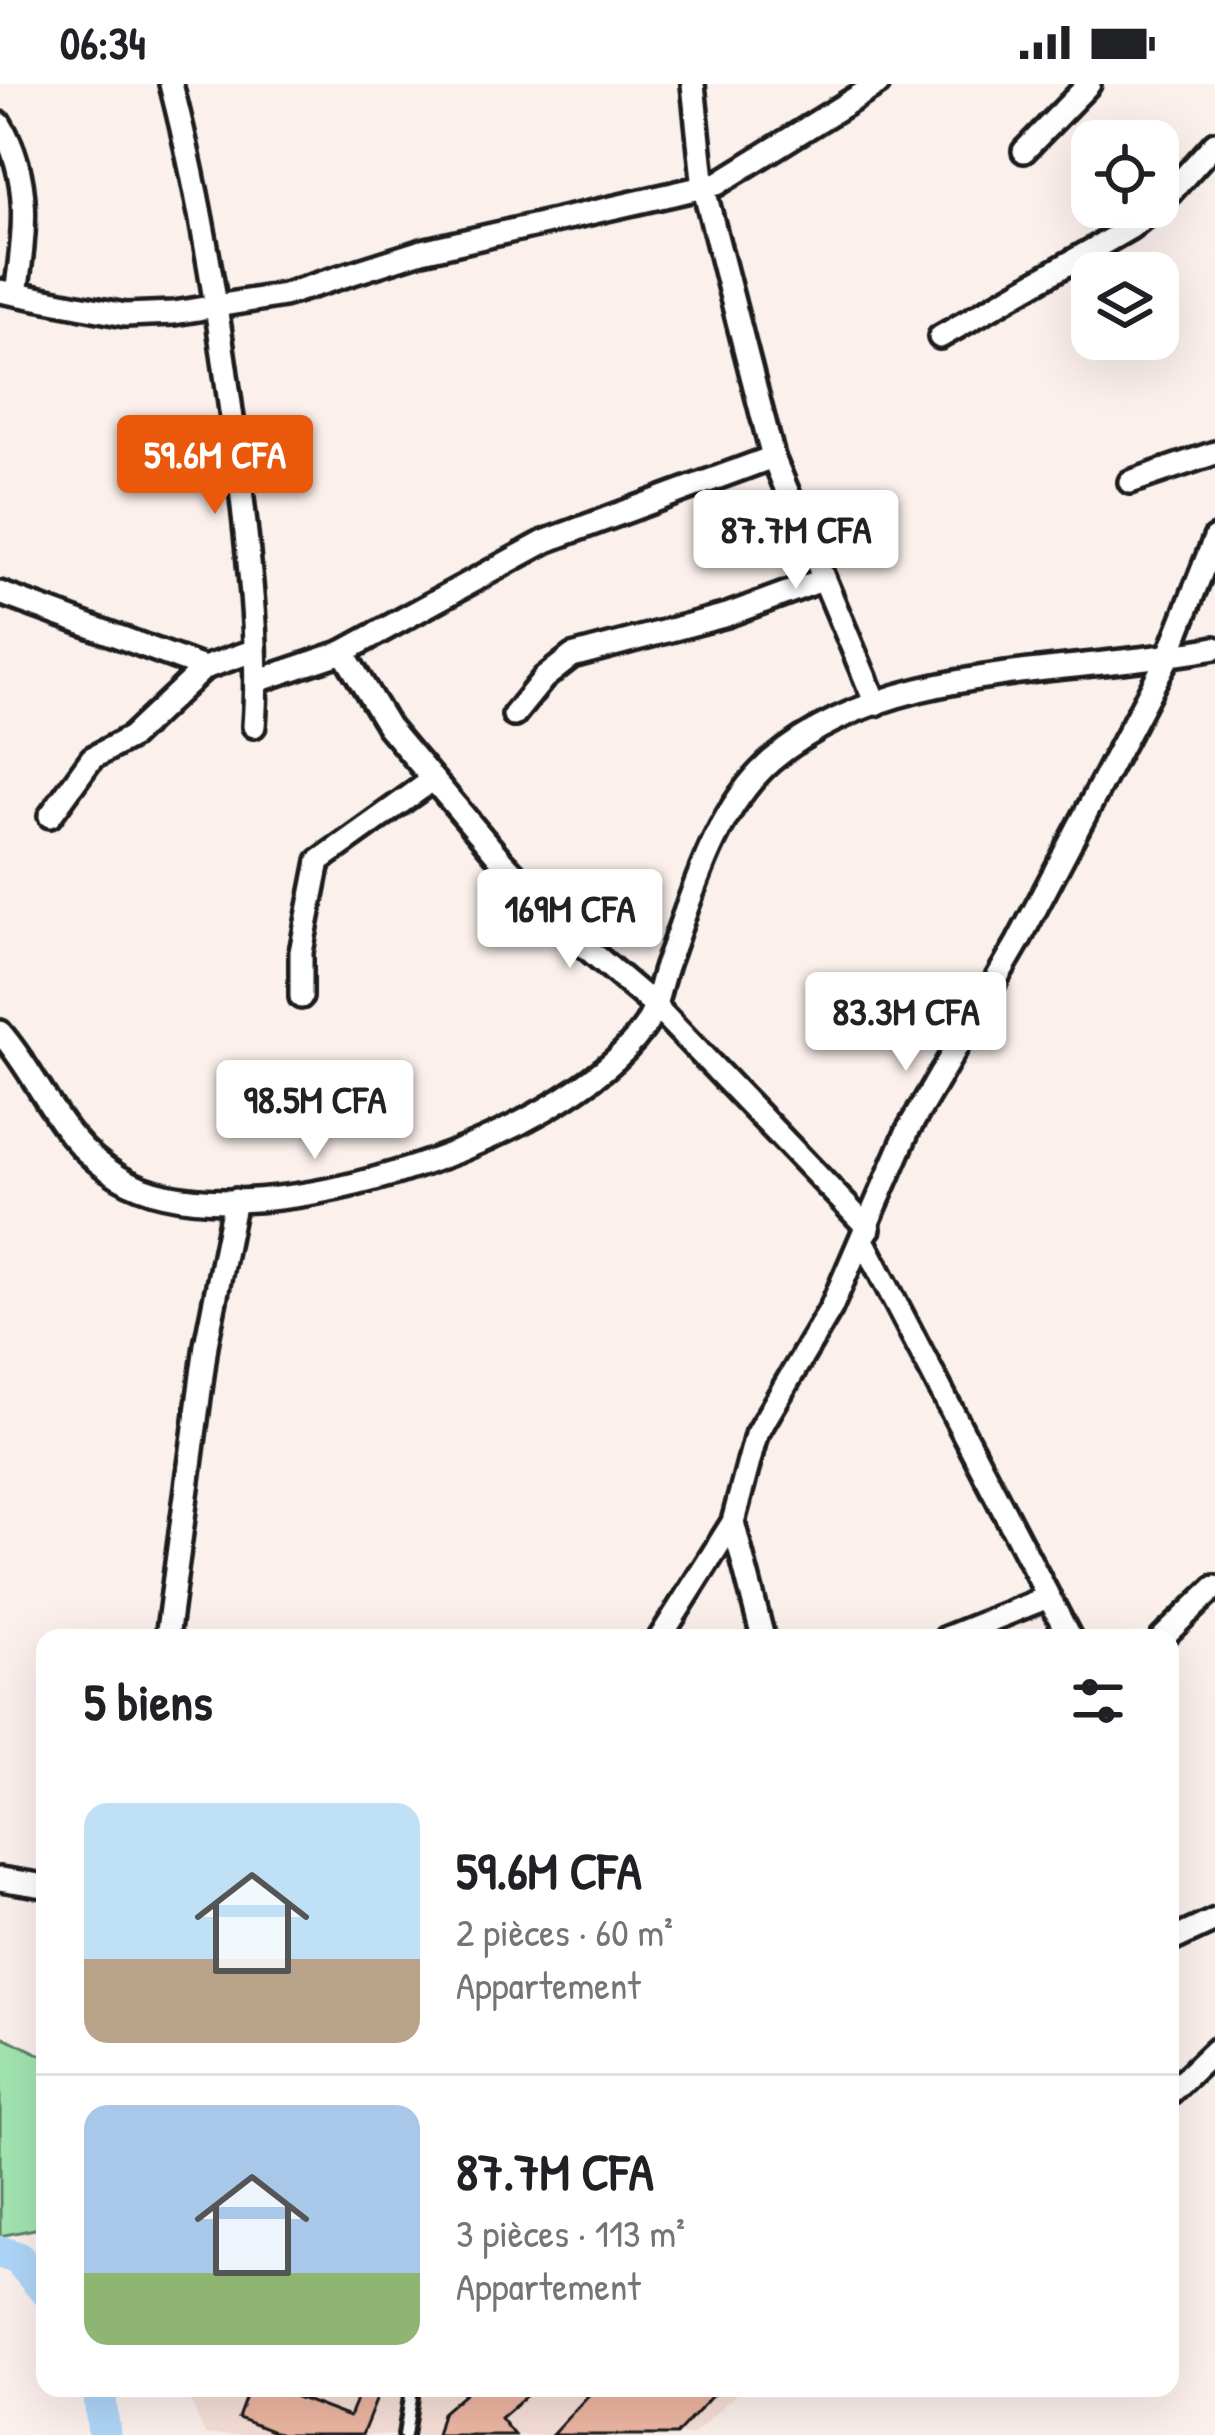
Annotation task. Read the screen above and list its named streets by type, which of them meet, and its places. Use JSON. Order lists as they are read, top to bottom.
{
  "page": {
    "status": "06:34",
    "price": [
      "59.6M CFA",
      "87.7M CFA",
      "169M CFA",
      "83.3M CFA",
      "98.5M CFA"
    ],
    "heading": "5 biens",
    "list": [
      {
        "name": "59.6M CFA",
        "note": "2 pièces · 60 m² · Appartement"
      },
      {
        "name": "87.7M CFA",
        "note": "3 pièces · 113 m² · Appartement"
      }
    ]
  }
}
